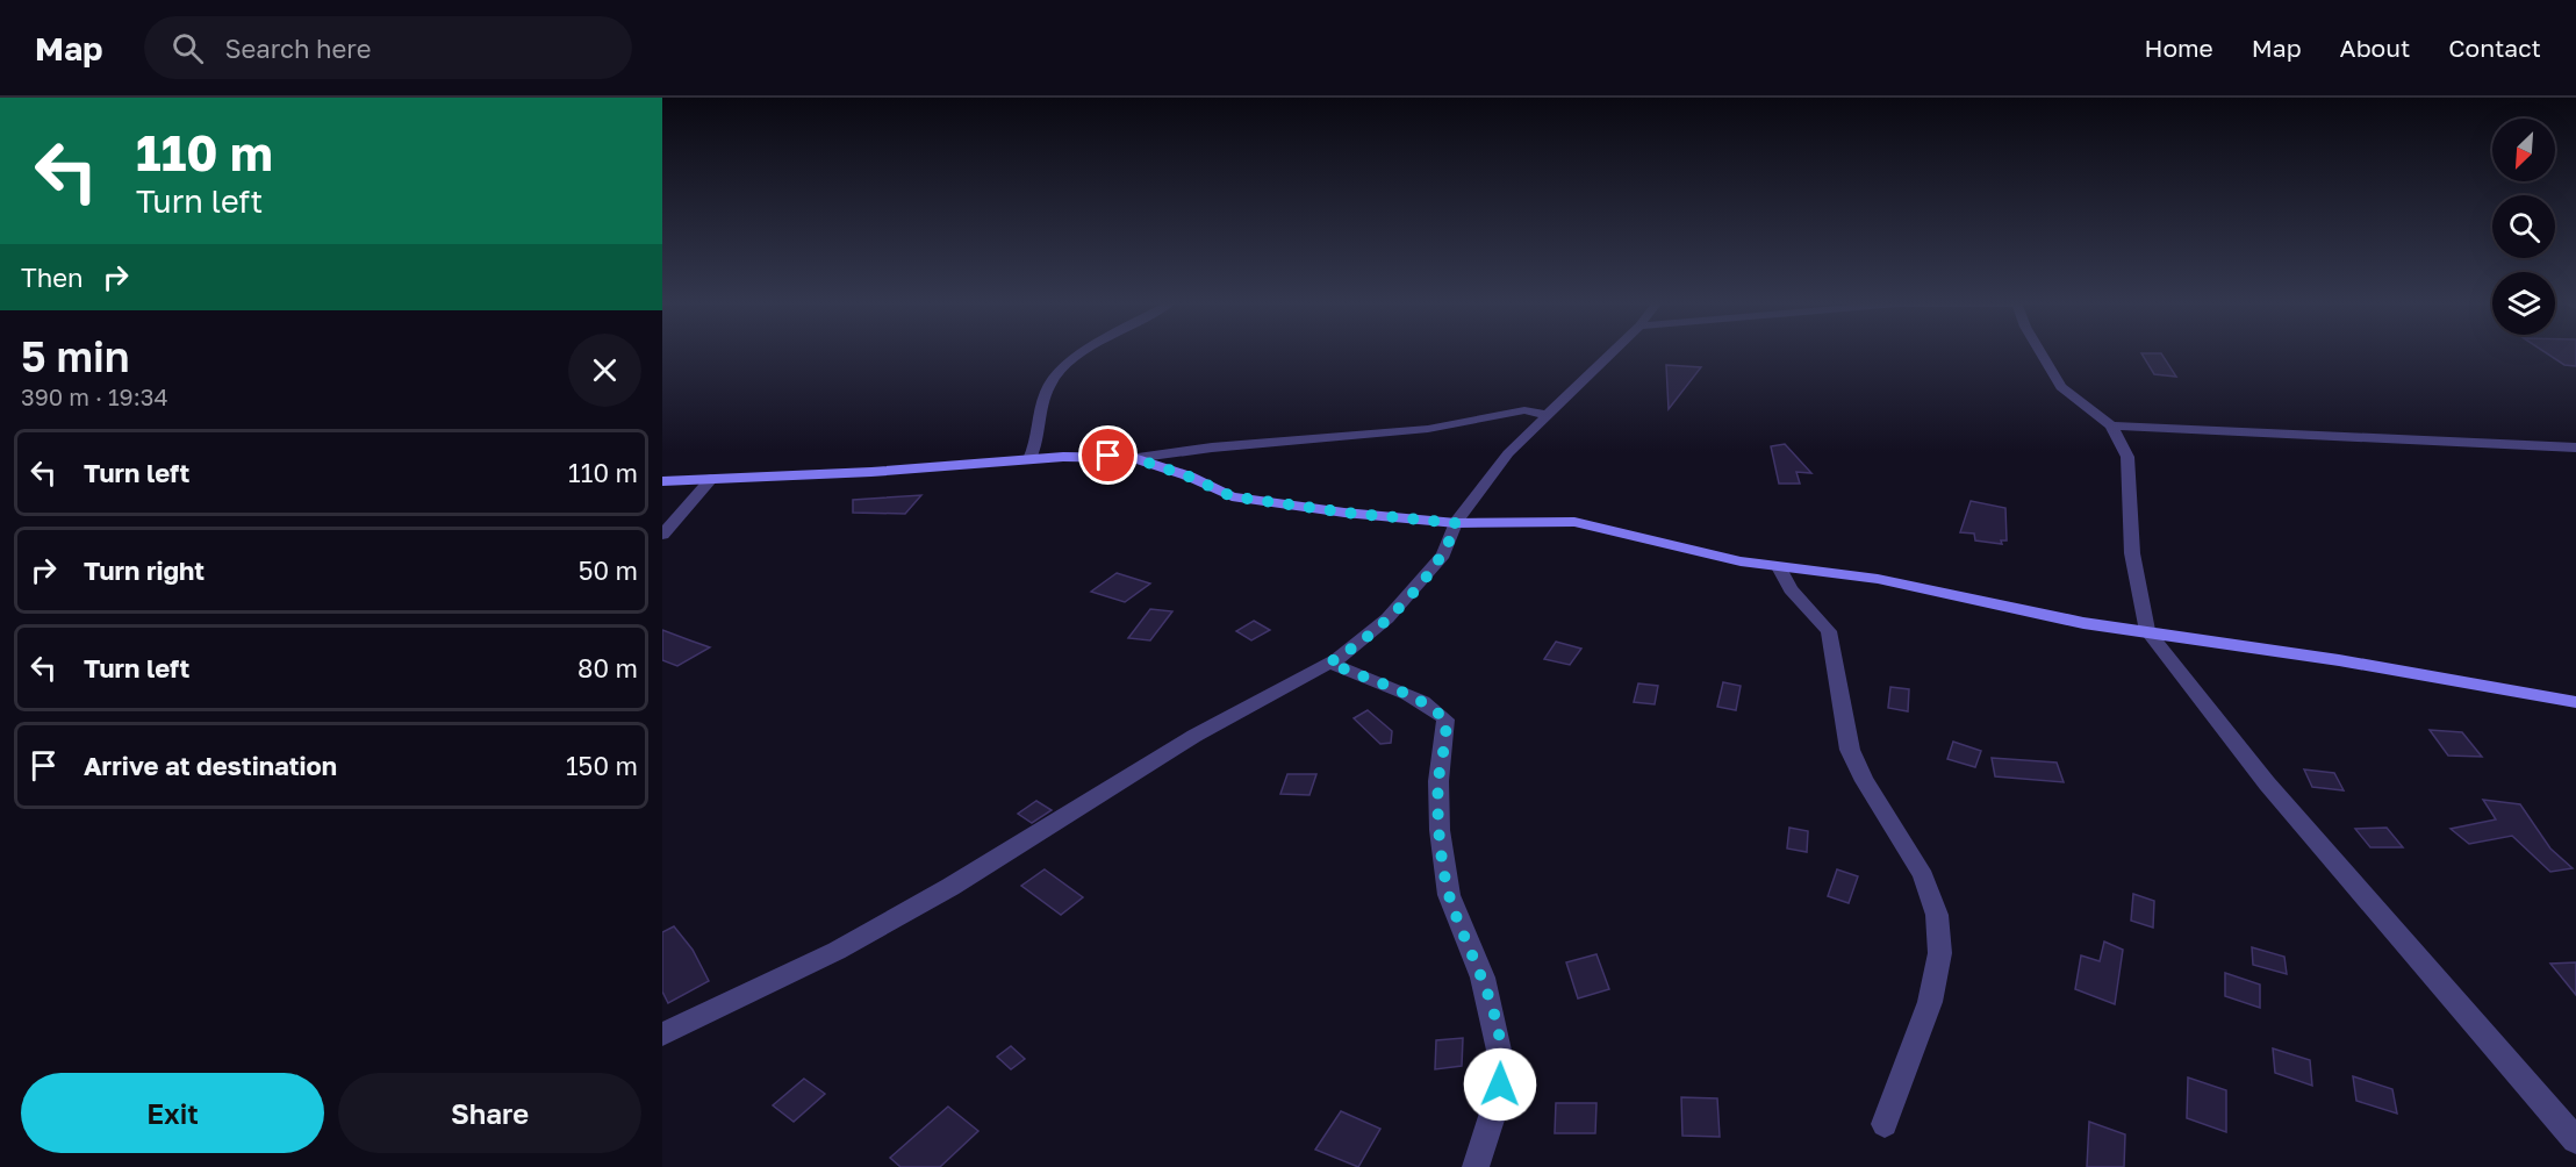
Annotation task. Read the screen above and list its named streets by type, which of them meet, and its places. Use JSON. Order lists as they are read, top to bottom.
{
  "north": "bottom left",
  "page": {
    "header": "Map",
    "search": "Search here",
    "nav": [
      "Home",
      "Map",
      "About",
      "Contact"
    ],
    "turn": ["110 m", "Turn left"],
    "then": "Then",
    "heading": ["5 min", "390 m · 19:34"],
    "list": [
      {
        "name": "Turn left",
        "value": "110 m"
      },
      {
        "name": "Turn right",
        "value": "50 m"
      },
      {
        "name": "Turn left",
        "value": "80 m"
      },
      {
        "name": "Arrive at destination",
        "value": "150 m"
      }
    ],
    "buttons": ["Exit", "Share"]
  }
}
